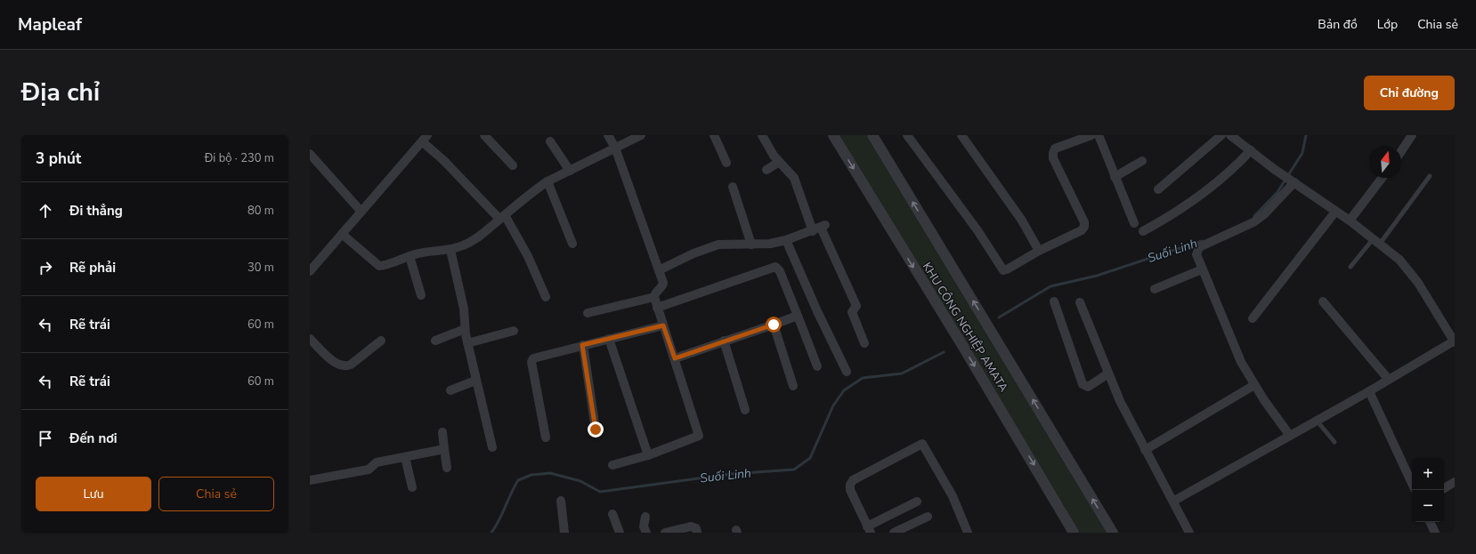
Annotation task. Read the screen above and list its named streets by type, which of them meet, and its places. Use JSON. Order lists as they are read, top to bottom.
{
  "streets": {
    "street": ["KHU CÔNG NGHIỆP AMATA"]
  },
  "water": ["Suối Linh"],
  "north": "top",
  "page": {
    "header": "Mapleaf",
    "nav": ["Bản đồ", "Lớp", "Chia sẻ"],
    "title": "Địa chỉ",
    "buttons": [
      "Chỉ đường",
      ["Lưu", "Chia sẻ"]
    ],
    "heading": ["3 phút", "Đi bộ · 230 m"],
    "list": [
      ["Đi thẳng", "80 m"],
      ["Rẽ phải", "30 m"],
      ["Rẽ trái", "60 m"],
      ["Rẽ trái", "60 m"],
      "Đến nơi"
    ],
    "map_buttons": ["+", "−"]
  }
}
